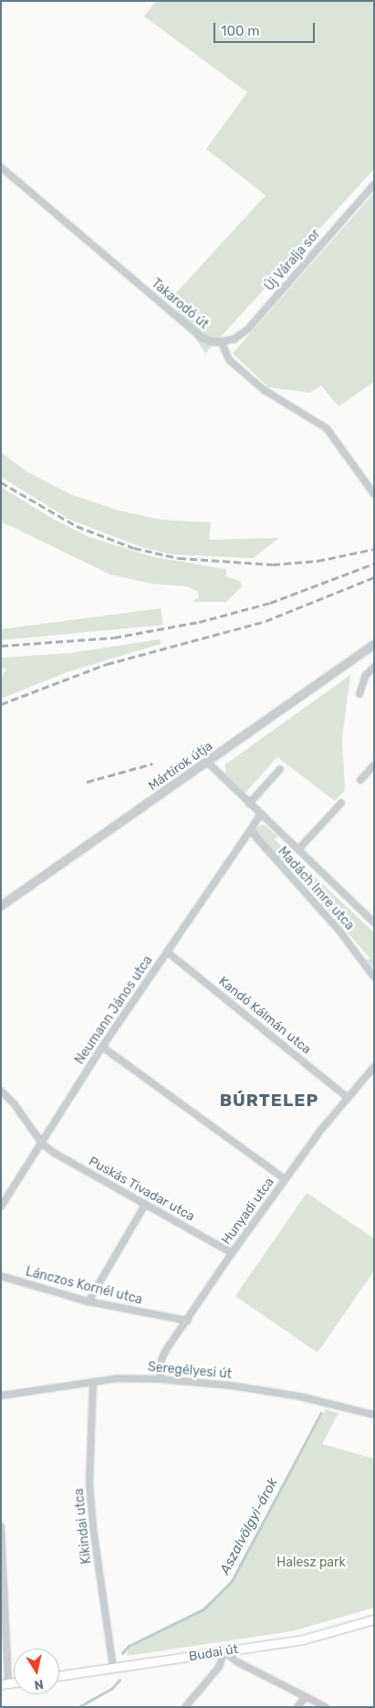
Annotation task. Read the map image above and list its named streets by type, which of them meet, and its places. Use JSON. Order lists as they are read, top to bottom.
{
  "streets": {
    "main road": ["Budai út"],
    "street": [
      "Új Váralja sor",
      "Takarodó út",
      "Mártírok útja",
      "Madách Imre utca",
      "Neumann János utca",
      "Kandó Kálmán utca",
      "Puskás Tivadar utca",
      "Hunyadi utca",
      "Lánczos Kornél utca",
      "Seregélyesi út",
      "Kikindai utca"
    ]
  },
  "crossings": [
    ["Új Váralja sor", "Takarodó út"],
    ["Mártírok útja", "Madách Imre utca"],
    ["Madách Imre utca", "Neumann János utca"],
    ["Neumann János utca", "Kandó Kálmán utca"],
    ["Neumann János utca", "Puskás Tivadar utca"],
    ["Kandó Kálmán utca", "Hunyadi utca"],
    ["Puskás Tivadar utca", "Hunyadi utca"],
    ["Hunyadi utca", "Lánczos Kornél utca"],
    ["Hunyadi utca", "Seregélyesi út"],
    ["Seregélyesi út", "Kikindai utca"],
    ["Kikindai utca", "Budai út"]
  ],
  "districts": ["BÚRTELEP"],
  "water": ["Aszalvölgyi-árok"],
  "parks": ["Halesz park"],
  "scale_bar": "100 m",
  "north": "bottom"
}
